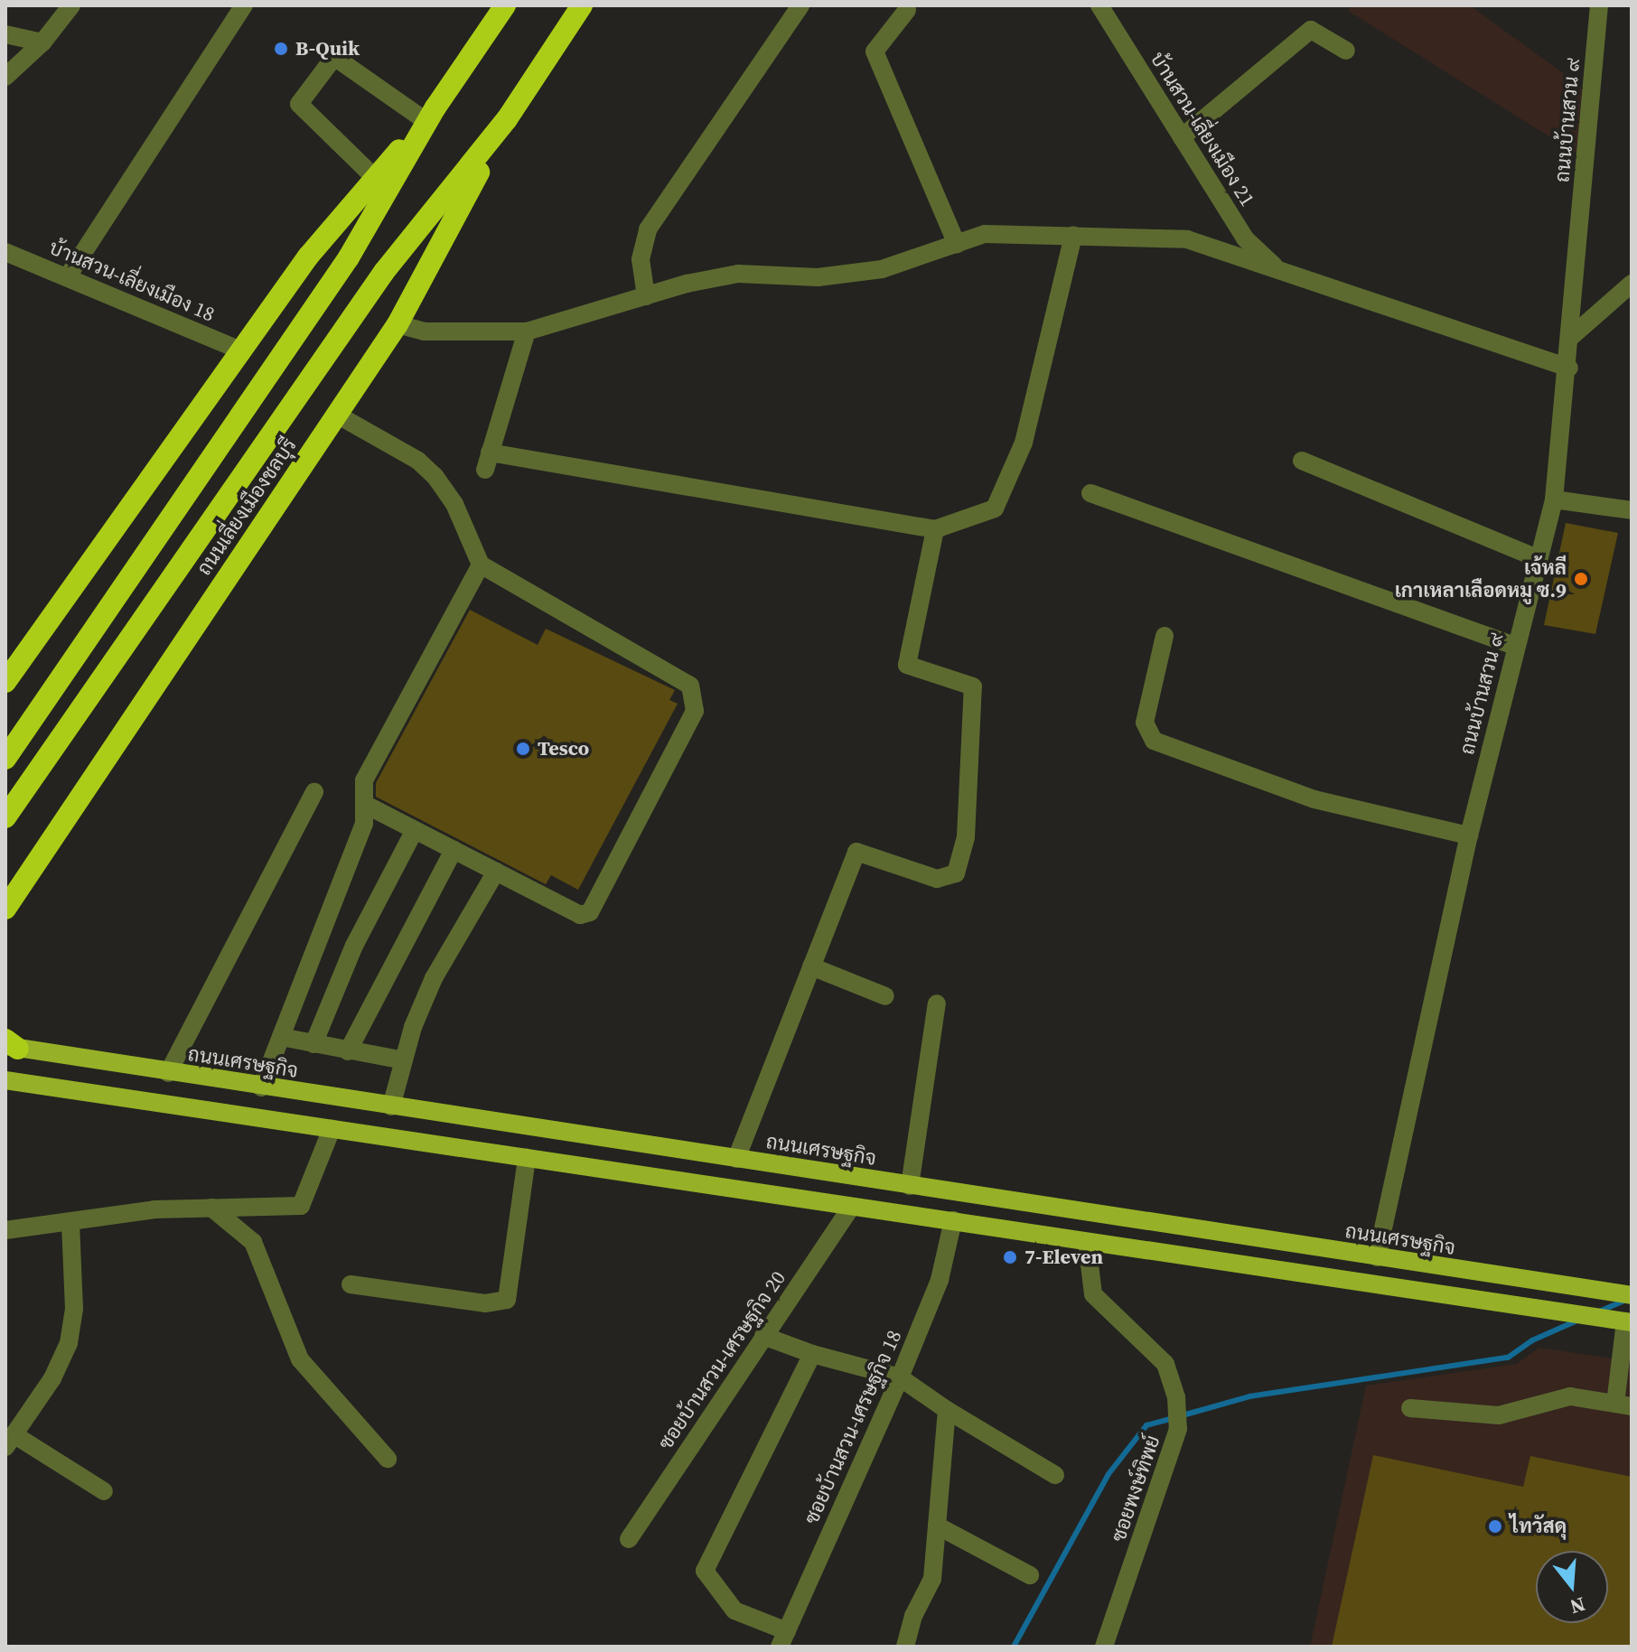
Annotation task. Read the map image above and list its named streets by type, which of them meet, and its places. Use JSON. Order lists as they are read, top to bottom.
{
  "streets": {
    "highway": ["ถนนเลี่ยงเมืองชลบุรี"],
    "main road": ["ถนนเศรษฐกิจ"],
    "street": [
      "ถนนบ้านสวน ๙",
      "บ้านสวน-เลี่ยงเมือง 21",
      "บ้านสวน-เลี่ยงเมือง 18",
      "ซอยบ้านสวน-เศรษฐกิจ 20",
      "ซอยบ้านสวน-เศรษฐกิจ 18",
      "ซอยพงษ์ทิพย์"
    ]
  },
  "crossings": [
    ["ถนนบ้านสวน ๙", "ถนนเศรษฐกิจ"]
  ],
  "places": [
    "B-Quik",
    "เจ้หลี เกาเหลาเลือดหมู ซ.9",
    "Tesco",
    "7-Eleven",
    "ไทวัสดุ"
  ],
  "north": "bottom"
}
